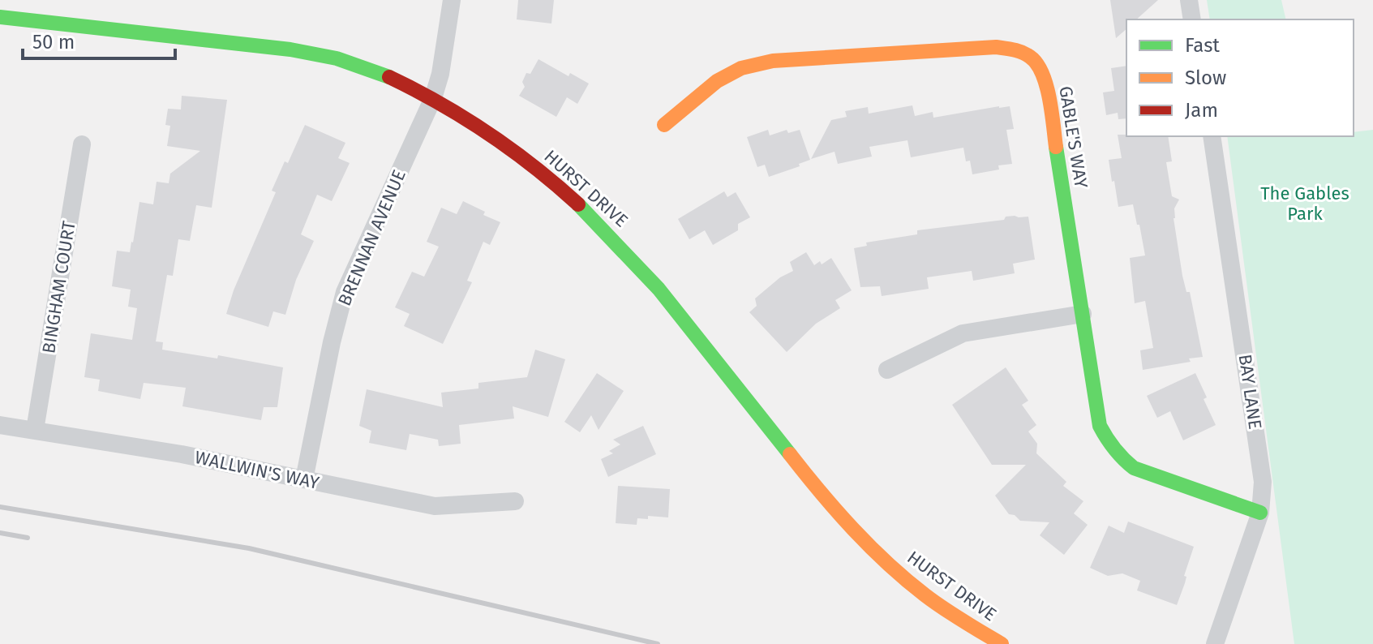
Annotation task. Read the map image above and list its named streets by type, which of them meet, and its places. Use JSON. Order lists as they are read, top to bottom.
{
  "streets": {
    "street": [
      "GABLE'S WAY",
      "HURST DRIVE",
      "BRENNAN AVENUE",
      "BINGHAM COURT",
      "BAY LANE",
      "WALLWIN'S WAY"
    ]
  },
  "crossings": [
    ["GABLE'S WAY", "BAY LANE"],
    ["HURST DRIVE", "BRENNAN AVENUE"],
    ["BRENNAN AVENUE", "WALLWIN'S WAY"],
    ["BINGHAM COURT", "WALLWIN'S WAY"]
  ],
  "parks": ["The Gables Park"],
  "legend": ["Fast", "Slow", "Jam"],
  "scale_bar": "50 m"
}
